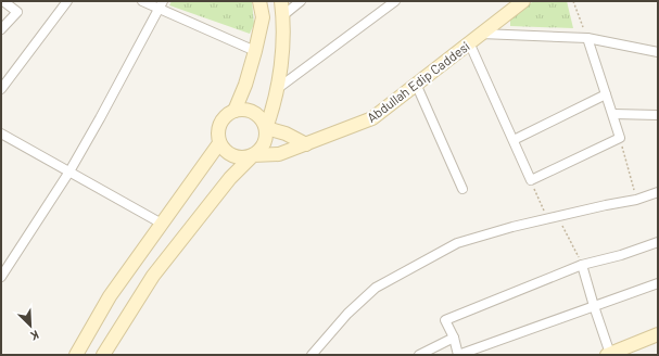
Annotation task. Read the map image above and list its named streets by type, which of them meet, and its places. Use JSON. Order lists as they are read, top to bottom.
{
  "streets": {
    "main road": ["Abdullah Edip Caddesi"]
  },
  "north": "bottom right"
}
